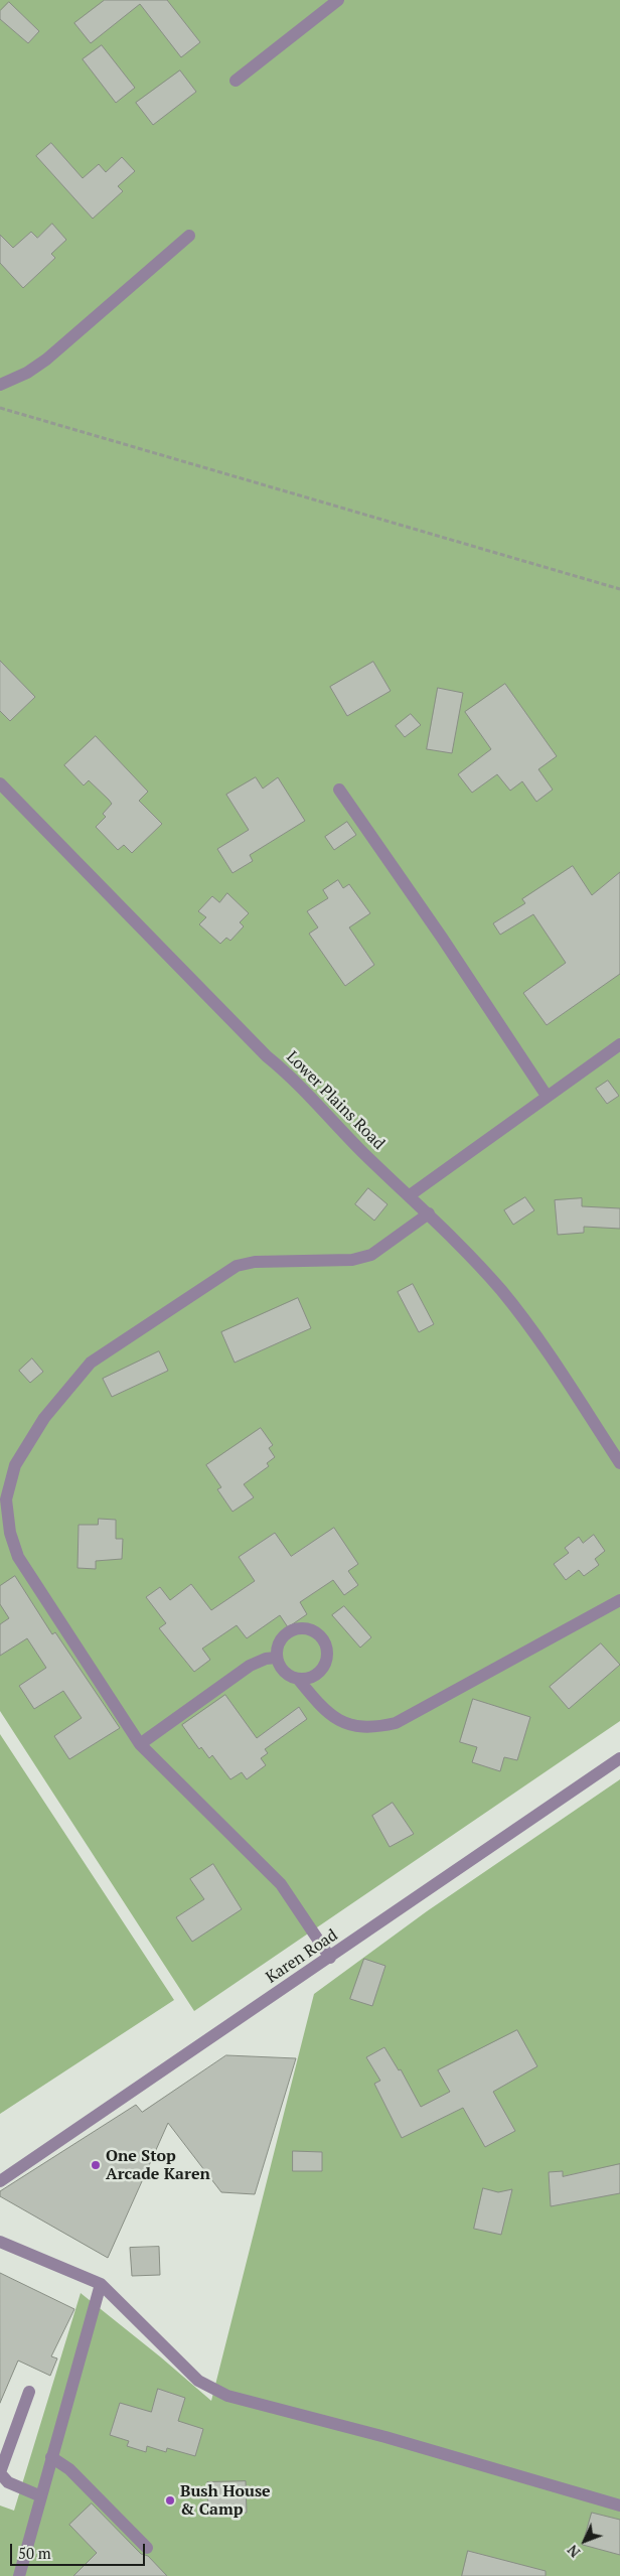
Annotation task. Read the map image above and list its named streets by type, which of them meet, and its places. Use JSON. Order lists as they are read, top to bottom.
{
  "streets": {
    "street": ["Lower Plains Road", "Karen Road"]
  },
  "places": ["One Stop Arcade Karen", "Bush House & Camp"],
  "scale_bar": "50 m",
  "north": "bottom left"
}
